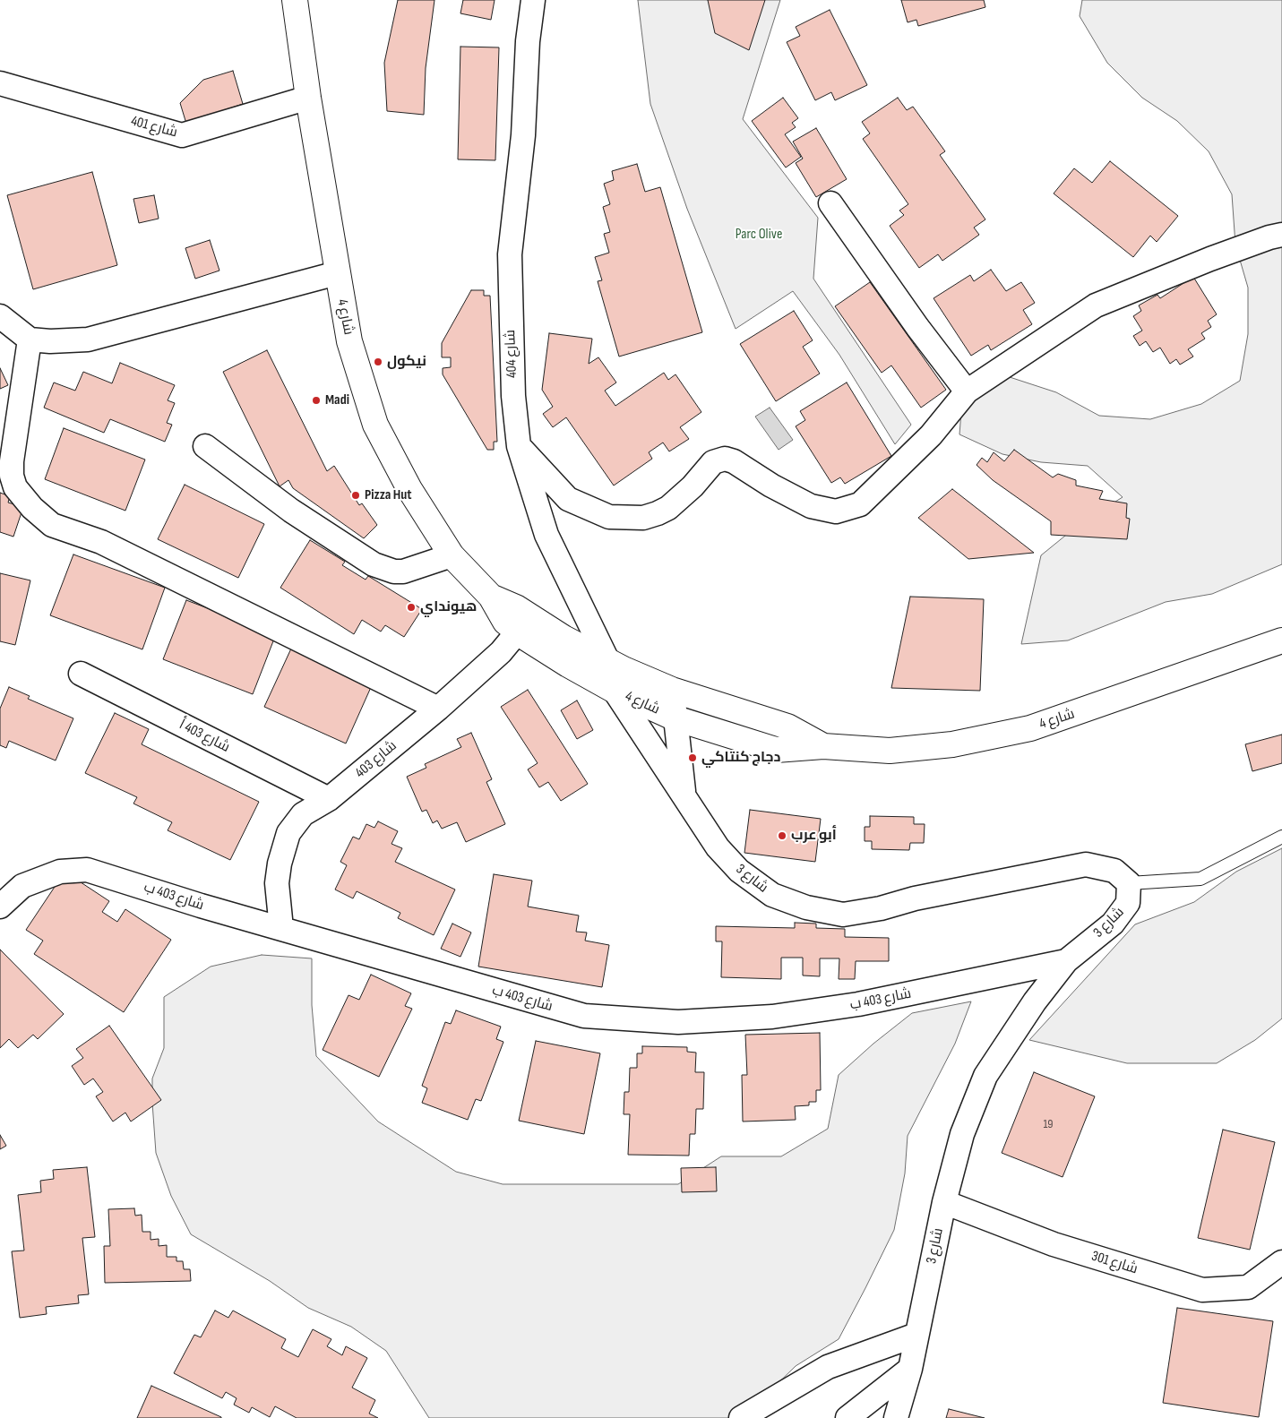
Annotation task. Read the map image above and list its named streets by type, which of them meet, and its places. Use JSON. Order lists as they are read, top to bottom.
{
  "streets": {
    "main road": ["شارع 4"],
    "street": [
      "شارع 401",
      "شارع 404",
      "شارع 403 أ",
      "شارع 403",
      "شارع 3",
      "شارع 403 ب",
      "شارع 301"
    ]
  },
  "crossings": [
    ["شارع 401", "شارع 4"],
    ["شارع 4", "شارع 404"],
    ["شارع 4", "شارع 403"],
    ["شارع 4", "شارع 3"],
    ["شارع 404", "شارع 3"],
    ["شارع 403 أ", "شارع 403"],
    ["شارع 403", "شارع 403 ب"],
    ["شارع 3", "شارع 403 ب"],
    ["شارع 3", "شارع 301"]
  ],
  "parks": ["Parc Olive"],
  "places": [
    "نيكول",
    "Madi",
    "Pizza Hut",
    "هيونداي",
    "دجاج كنتاكي",
    "أبو عرب"
  ],
  "house_numbers": ["19"]
}
